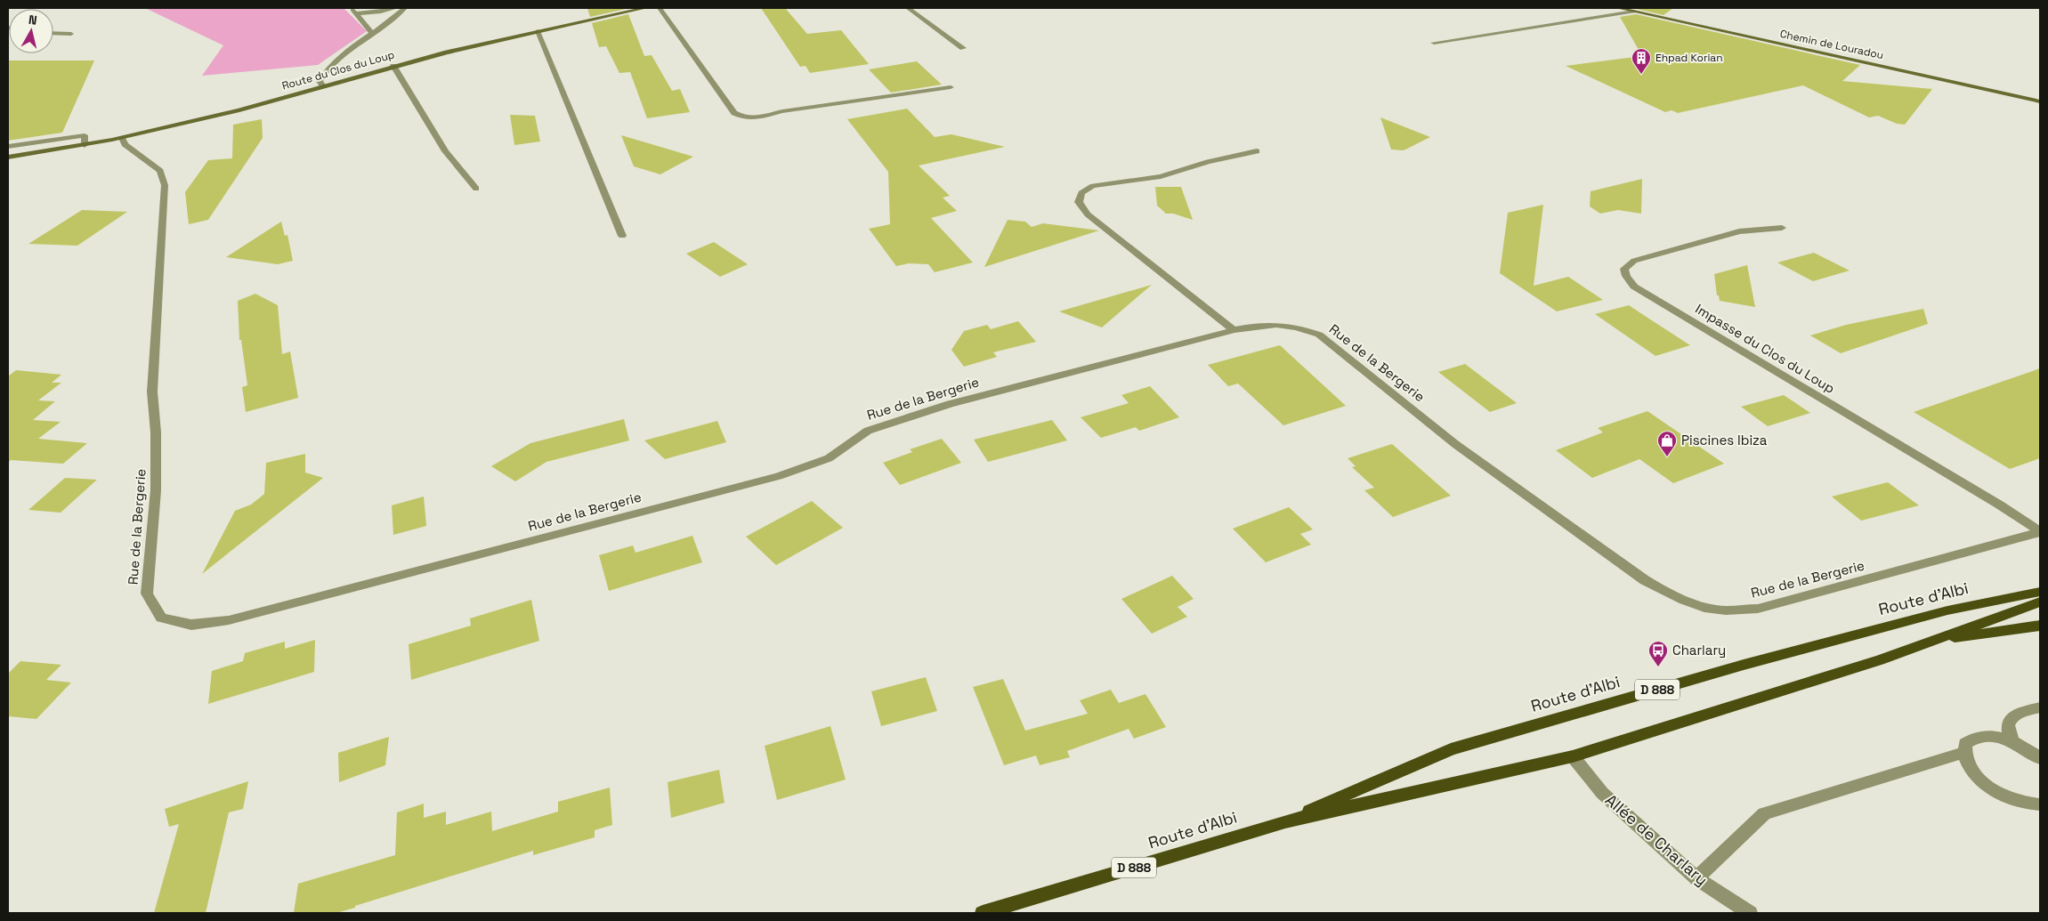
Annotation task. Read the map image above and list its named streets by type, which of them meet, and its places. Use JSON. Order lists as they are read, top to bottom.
{
  "streets": {
    "main road": ["Route d'Albi", "D 888"],
    "street": [
      "Chemin de Louradou",
      "Route du Clos du Loup",
      "Impasse du Clos du Loup",
      "Rue de la Bergerie",
      "Allée de Charlary"
    ]
  },
  "crossings": [
    ["Route du Clos du Loup", "Rue de la Bergerie"],
    ["Impasse du Clos du Loup", "Rue de la Bergerie"],
    ["Route d'Albi", "Allée de Charlary"]
  ],
  "places": {
    "building": ["Ehpad Korian"],
    "shop": ["Piscines Ibiza"],
    "bus stop": ["Charlary"]
  },
  "north": "top"
}
